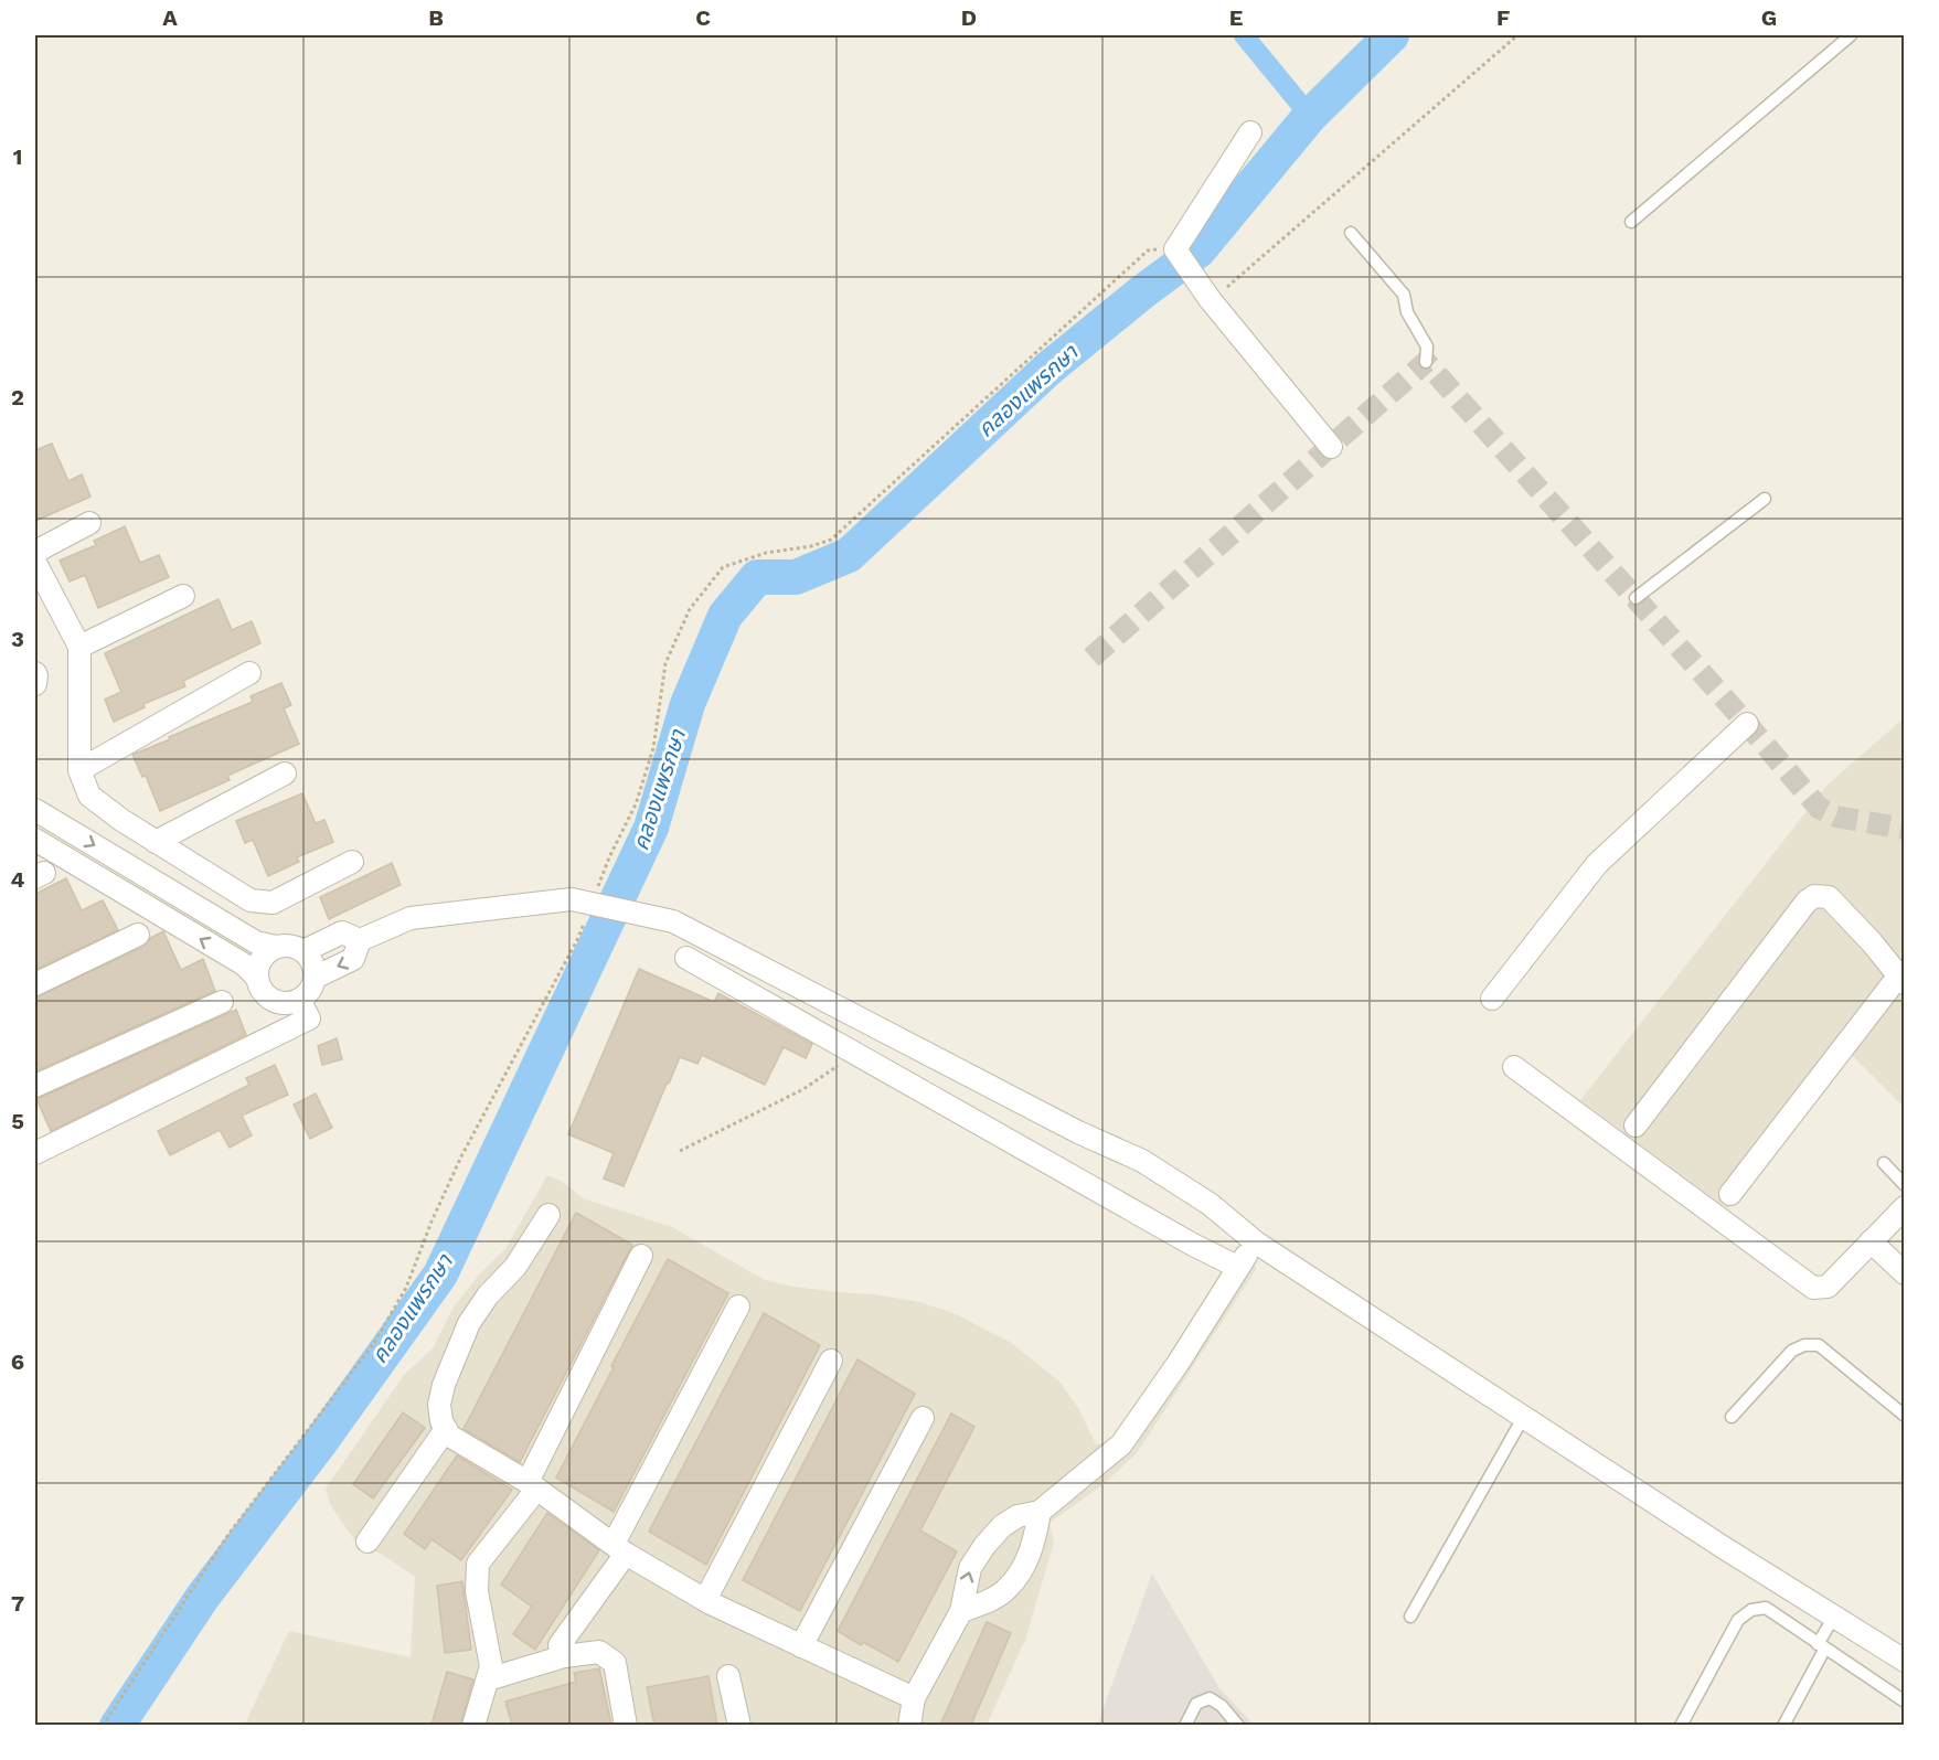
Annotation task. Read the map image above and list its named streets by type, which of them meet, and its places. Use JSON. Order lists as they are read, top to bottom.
{
  "water": ["คลองแพรกษา"],
  "grid": {
    "columns": [
      "A",
      "B",
      "C",
      "D",
      "E",
      "F",
      "G"
    ],
    "rows": [
      "1",
      "2",
      "3",
      "4",
      "5",
      "6",
      "7"
    ]
  }
}
